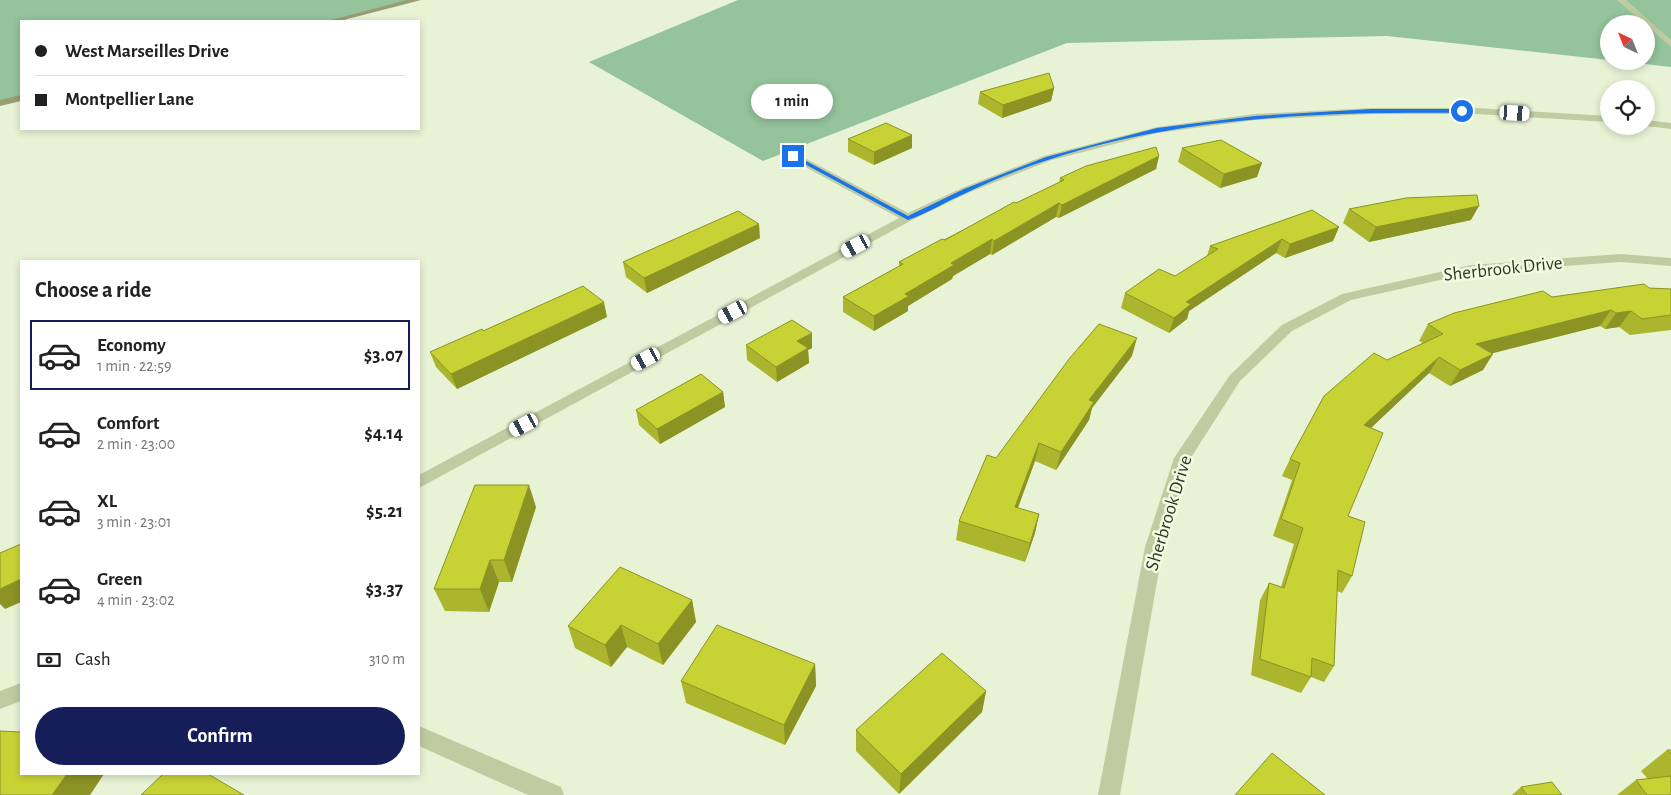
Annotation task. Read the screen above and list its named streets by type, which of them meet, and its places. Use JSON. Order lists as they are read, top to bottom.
{
  "streets": {
    "street": ["Sherbrook Drive"]
  },
  "north": "top left",
  "page": {
    "banner": ["West Marseilles Drive", "Montpellier Lane"],
    "bubble": "1 min",
    "heading": "Choose a ride",
    "list": [
      {
        "name": "Economy",
        "note": "1 min · 22:59",
        "value": "$3.07"
      },
      {
        "name": "Comfort",
        "note": "2 min · 23:00",
        "value": "$4.14"
      },
      {
        "name": "XL",
        "note": "3 min · 23:01",
        "value": "$5.21"
      },
      {
        "name": "Green",
        "note": "4 min · 23:02",
        "value": "$3.37"
      }
    ],
    "pay": ["Cash", "310 m"],
    "buttons": "Confirm"
  }
}
